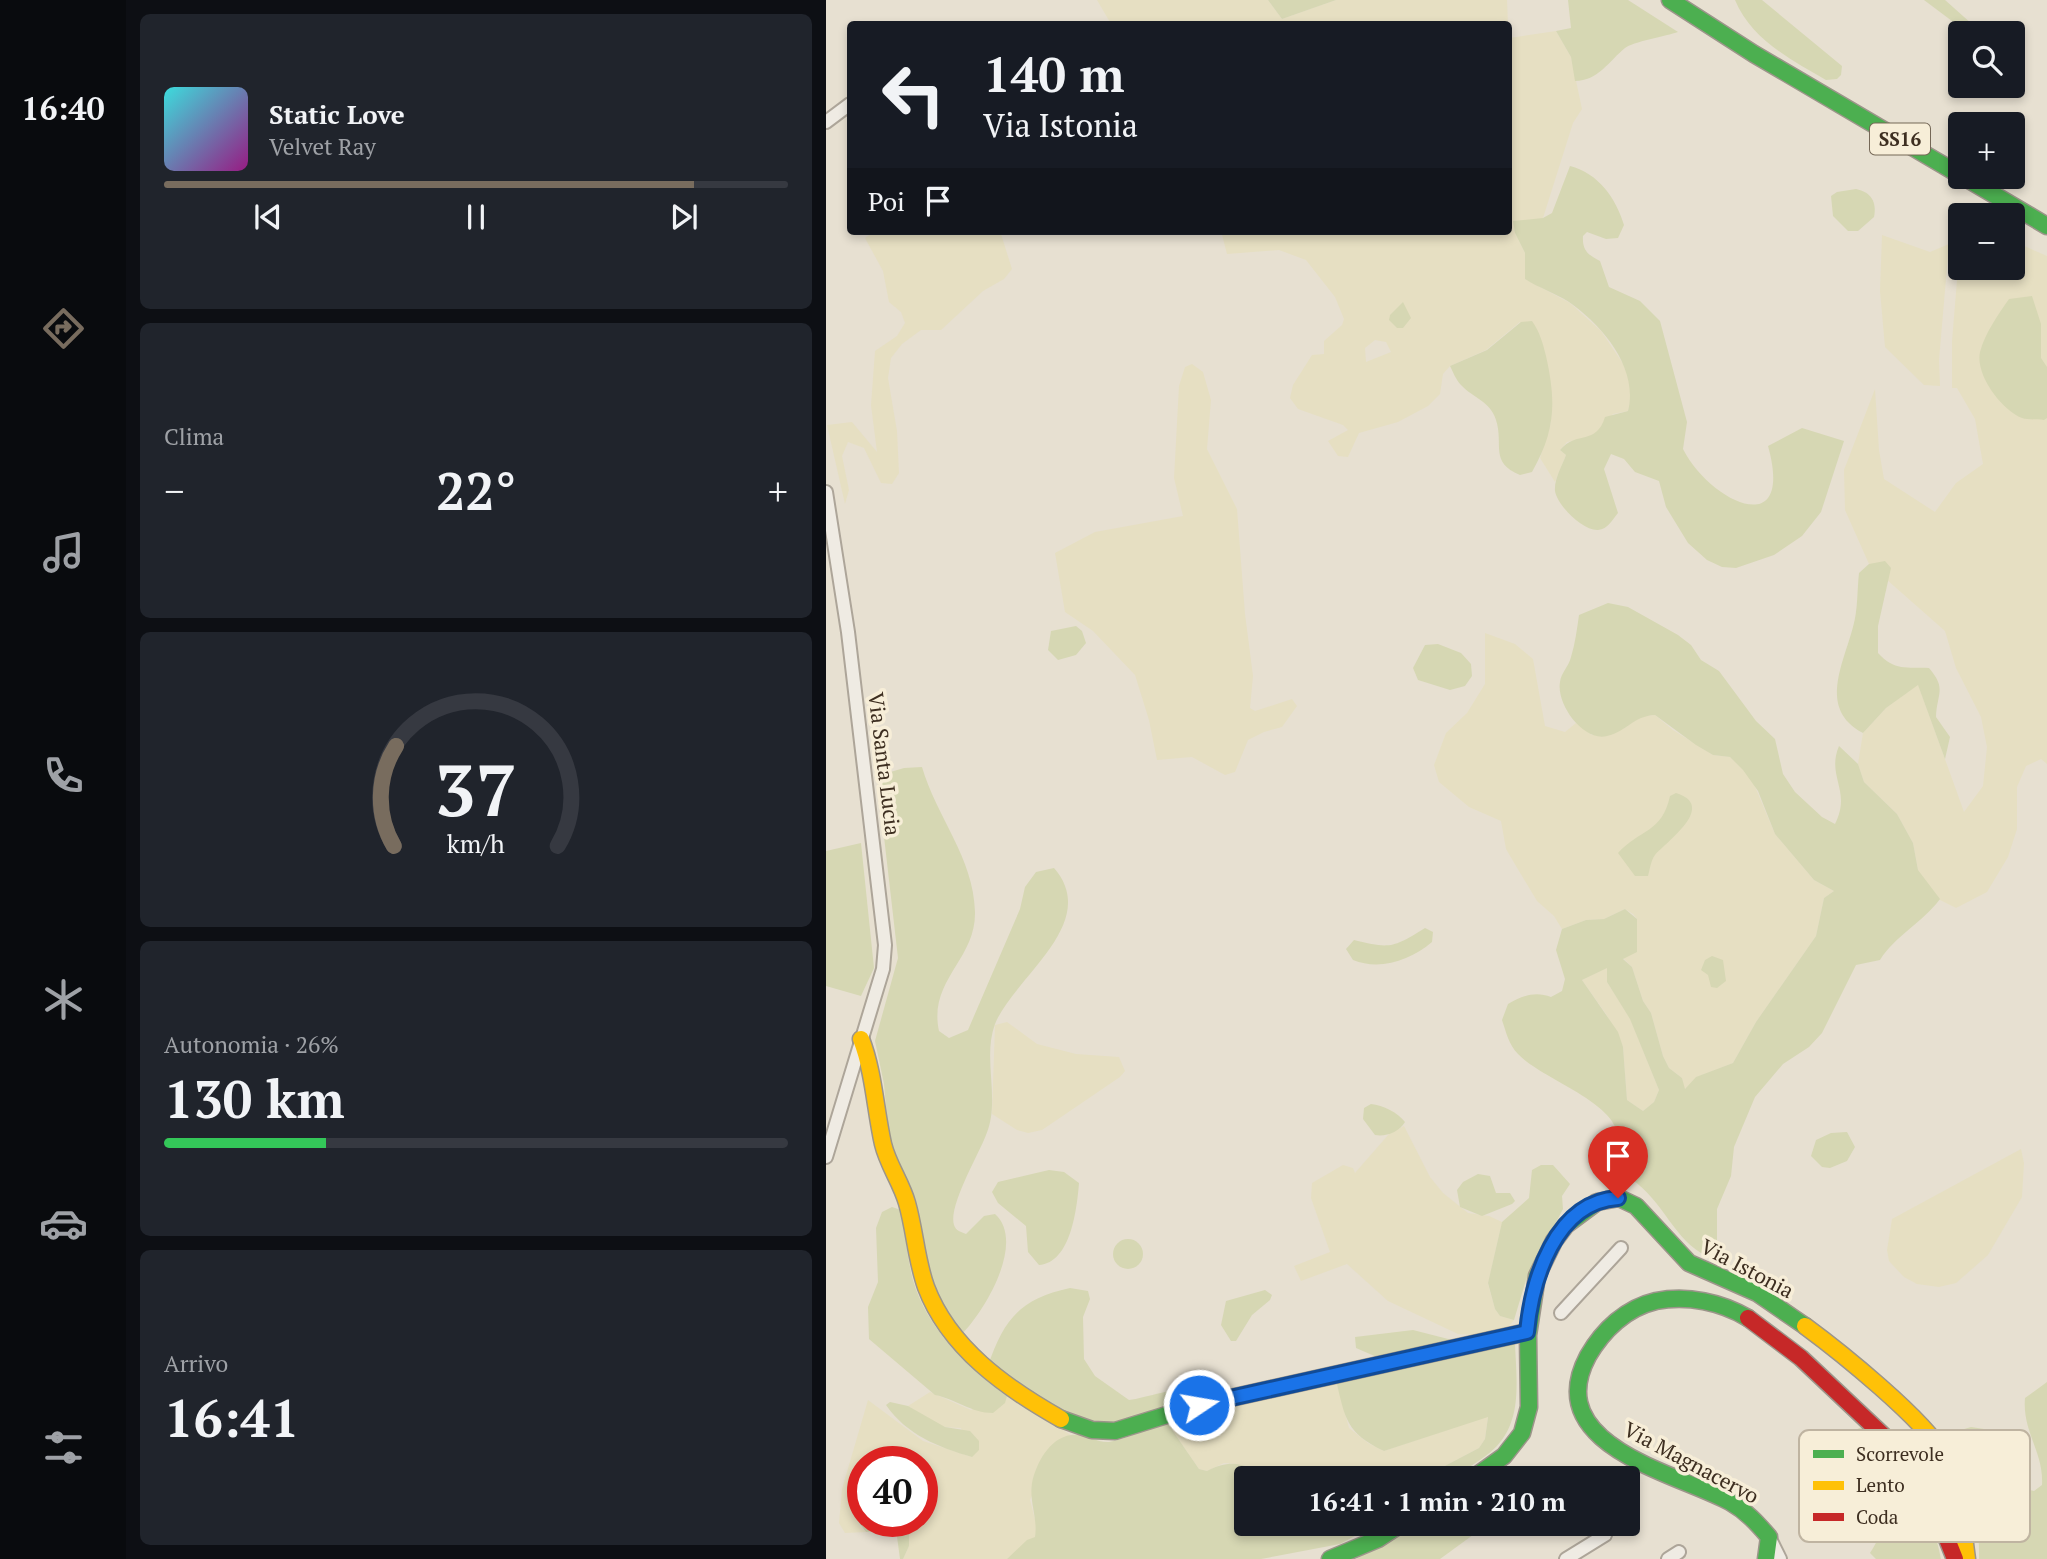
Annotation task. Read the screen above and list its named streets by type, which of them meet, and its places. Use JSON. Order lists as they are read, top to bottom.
{
  "streets": {
    "street": [
      "SS16",
      "Via Santa Lucia",
      "Via Istonia",
      "Via Magnacervo"
    ]
  },
  "legend": ["Scorrevole", "Lento", "Coda"],
  "page": {
    "tabs": "16:40",
    "map_buttons": ["+", "−"],
    "turn": ["140 m", "Via Istonia"],
    "song": ["Static Love", "Velvet Ray"],
    "then": "Poi",
    "tile": [
      "Clima",
      ["Autonomia · 26%", "130 km"],
      ["Arrivo", "16:41"]
    ],
    "heat": ["−", "22°", "+"],
    "limit": "40",
    "trip": "16:41 · 1 min · 210 m",
    "gauge": ["37", "km/h"]
  }
}
